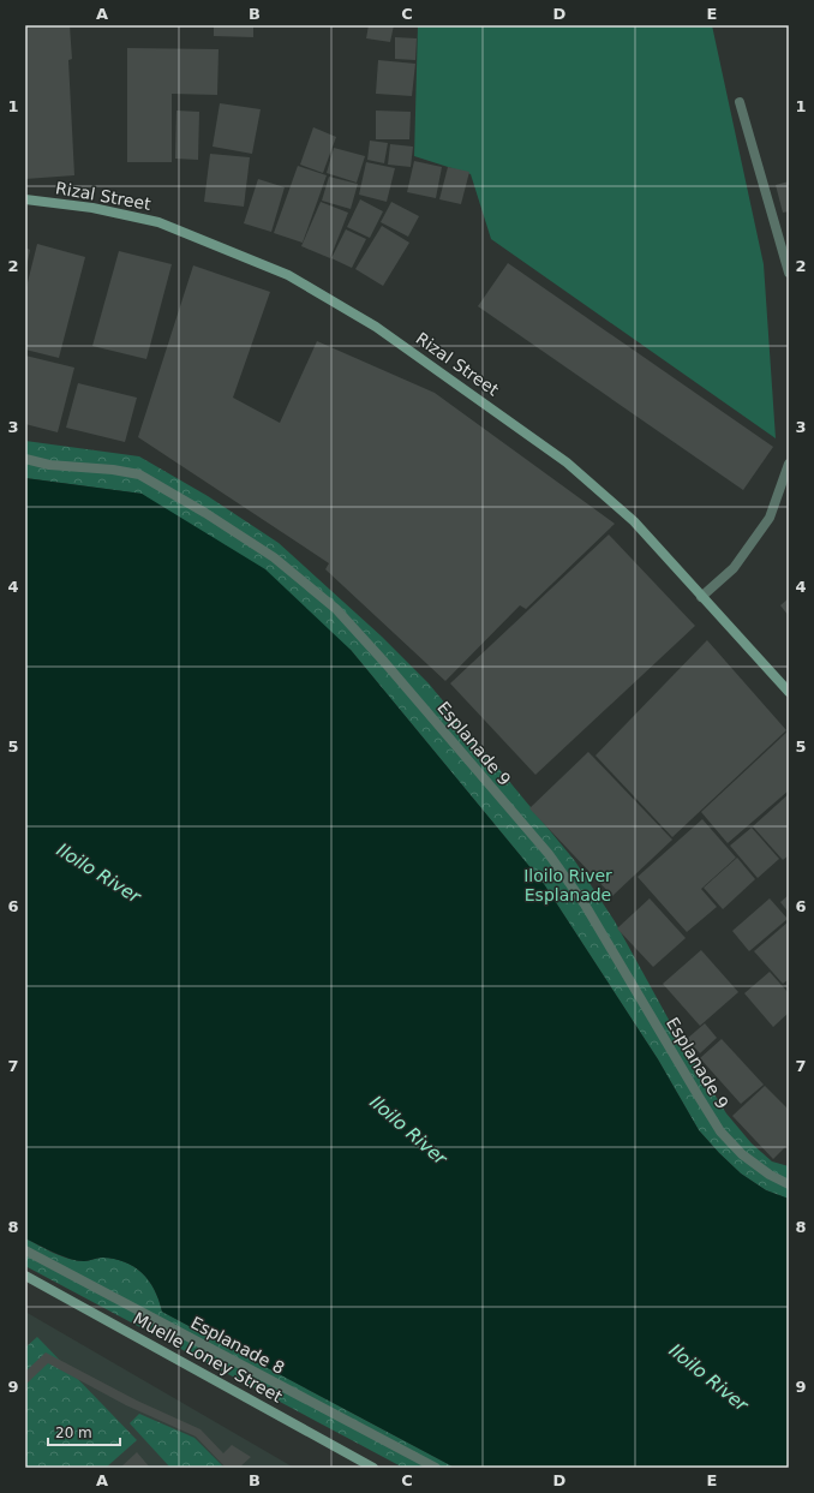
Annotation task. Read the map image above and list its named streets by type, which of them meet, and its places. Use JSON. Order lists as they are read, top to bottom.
{
  "streets": {
    "main road": ["Rizal Street", "Muelle Loney Street"],
    "street": ["Esplanade 9", "Esplanade 8"]
  },
  "water": ["Iloilo River"],
  "parks": ["Iloilo River Esplanade"],
  "scale_bar": "20 m",
  "grid": {
    "columns": [
      "A",
      "B",
      "C",
      "D",
      "E"
    ],
    "rows": [
      "1",
      "2",
      "3",
      "4",
      "5",
      "6",
      "7",
      "8",
      "9"
    ]
  }
}
